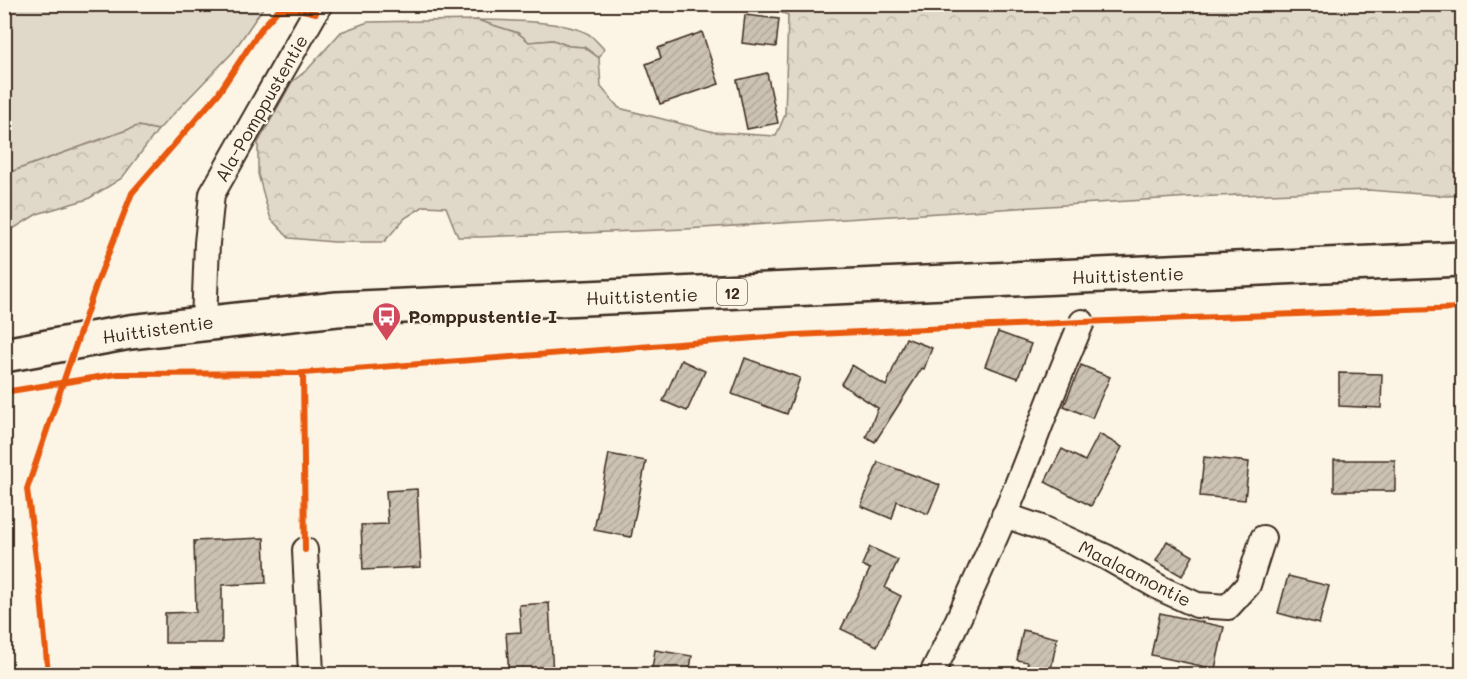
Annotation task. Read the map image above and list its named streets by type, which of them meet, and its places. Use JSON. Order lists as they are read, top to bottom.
{
  "streets": {
    "highway": ["Huittistentie", "12"],
    "street": ["Ala-Pomppustentie", "Maalaamontie"]
  },
  "crossings": [
    ["Ala-Pomppustentie", "Huittistentie"]
  ],
  "places": {
    "bus stop": ["Pomppustentie I"]
  }
}
